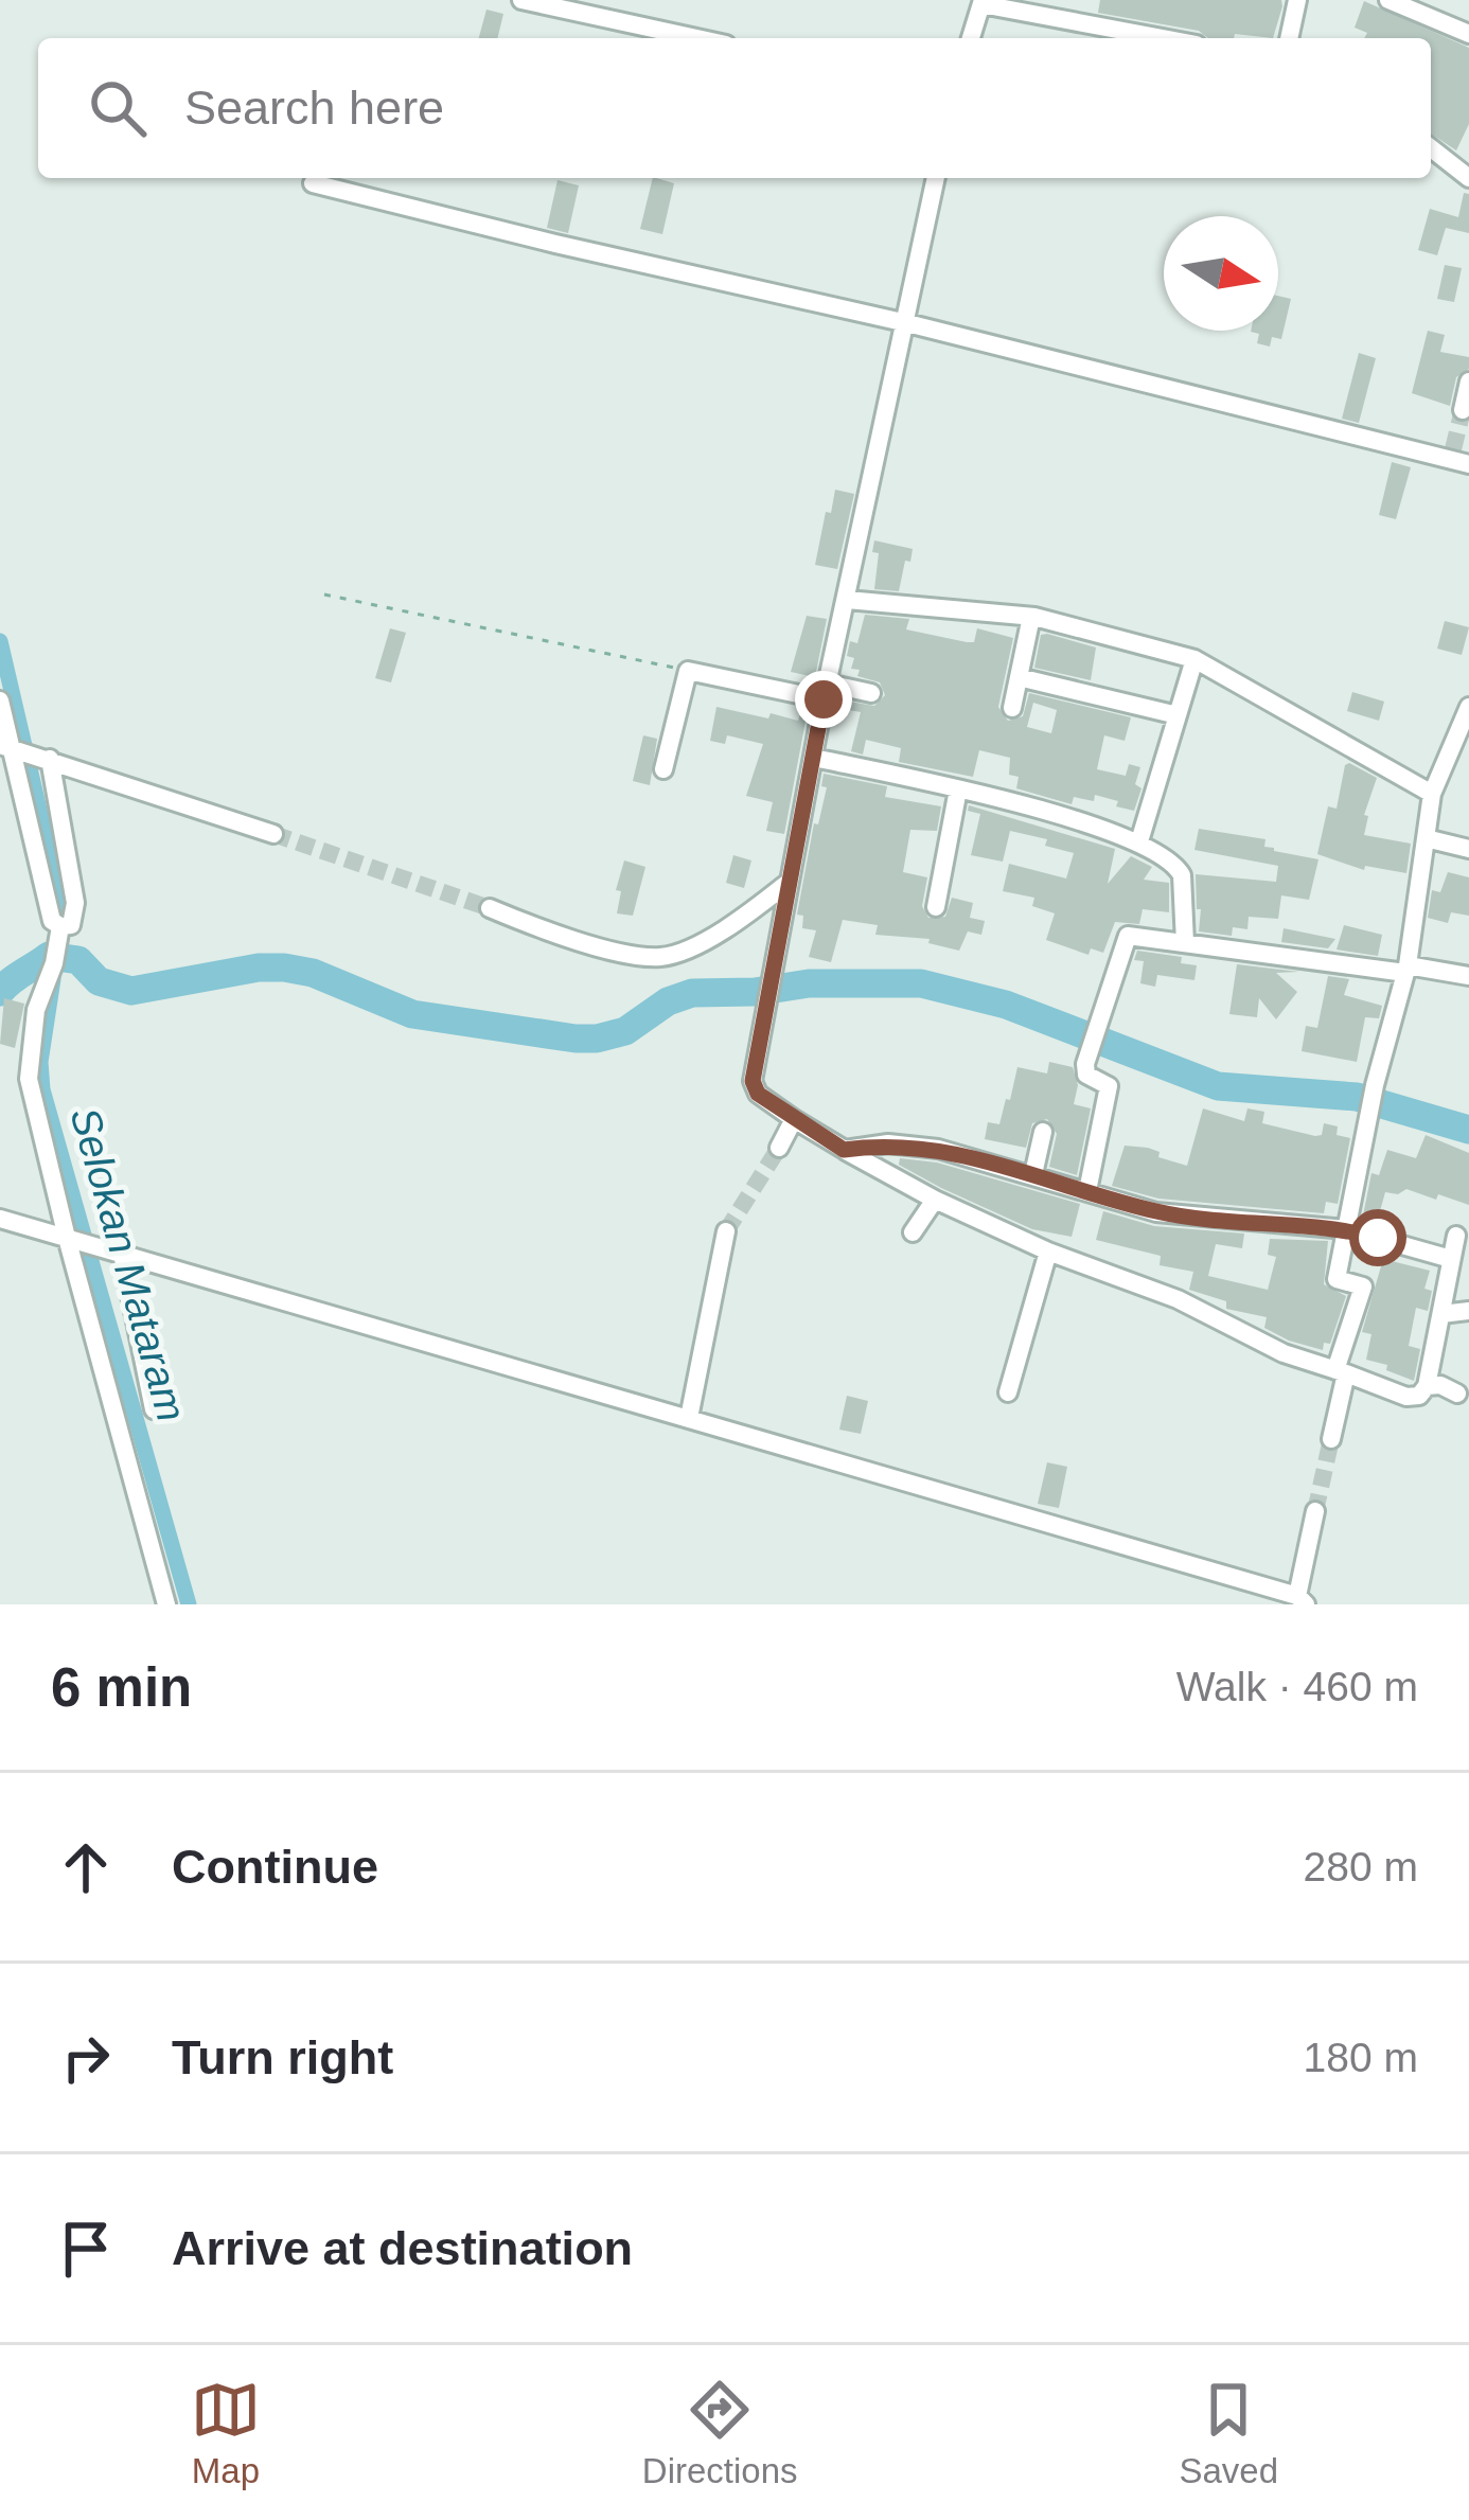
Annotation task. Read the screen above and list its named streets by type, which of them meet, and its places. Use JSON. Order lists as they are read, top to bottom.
{
  "water": ["Selokan Mataram"],
  "north": "right",
  "page": {
    "search": "Search here",
    "heading": ["6 min", "Walk · 460 m"],
    "list": [
      ["Continue", "280 m"],
      ["Turn right", "180 m"],
      "Arrive at destination"
    ],
    "nav": ["Map", "Directions", "Saved"]
  }
}
